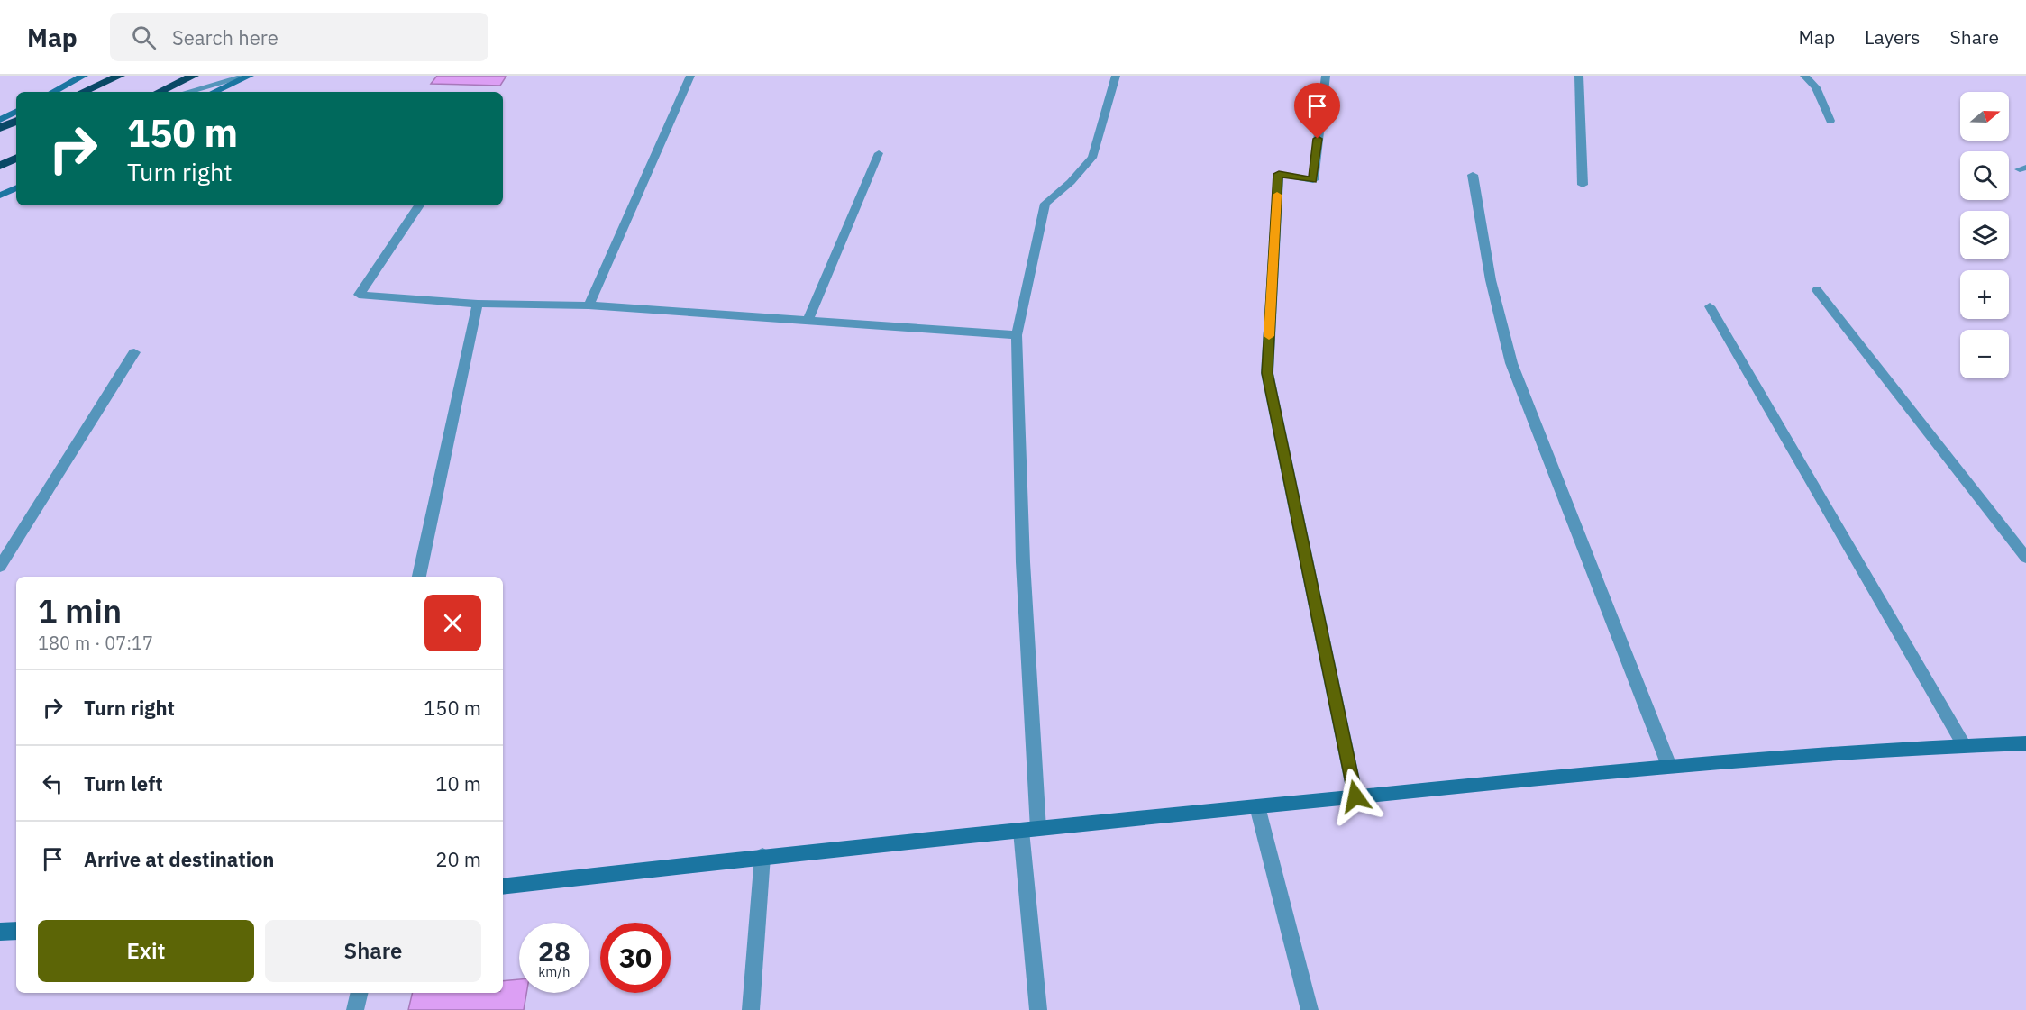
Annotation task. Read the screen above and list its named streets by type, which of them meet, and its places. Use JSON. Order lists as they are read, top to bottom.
{
  "north": "right",
  "page": {
    "header": "Map",
    "search": "Search here",
    "nav": ["Map", "Layers", "Share"],
    "map_buttons": ["+", "−"],
    "turn": ["150 m", "Turn right"],
    "heading": ["1 min", "180 m · 07:17"],
    "list": [
      {
        "name": "Turn right",
        "value": "150 m"
      },
      {
        "name": "Turn left",
        "value": "10 m"
      },
      {
        "name": "Arrive at destination",
        "value": "20 m"
      }
    ],
    "buttons": ["Exit", "Share"],
    "speed": "28 km/h",
    "limit": "30"
  }
}
